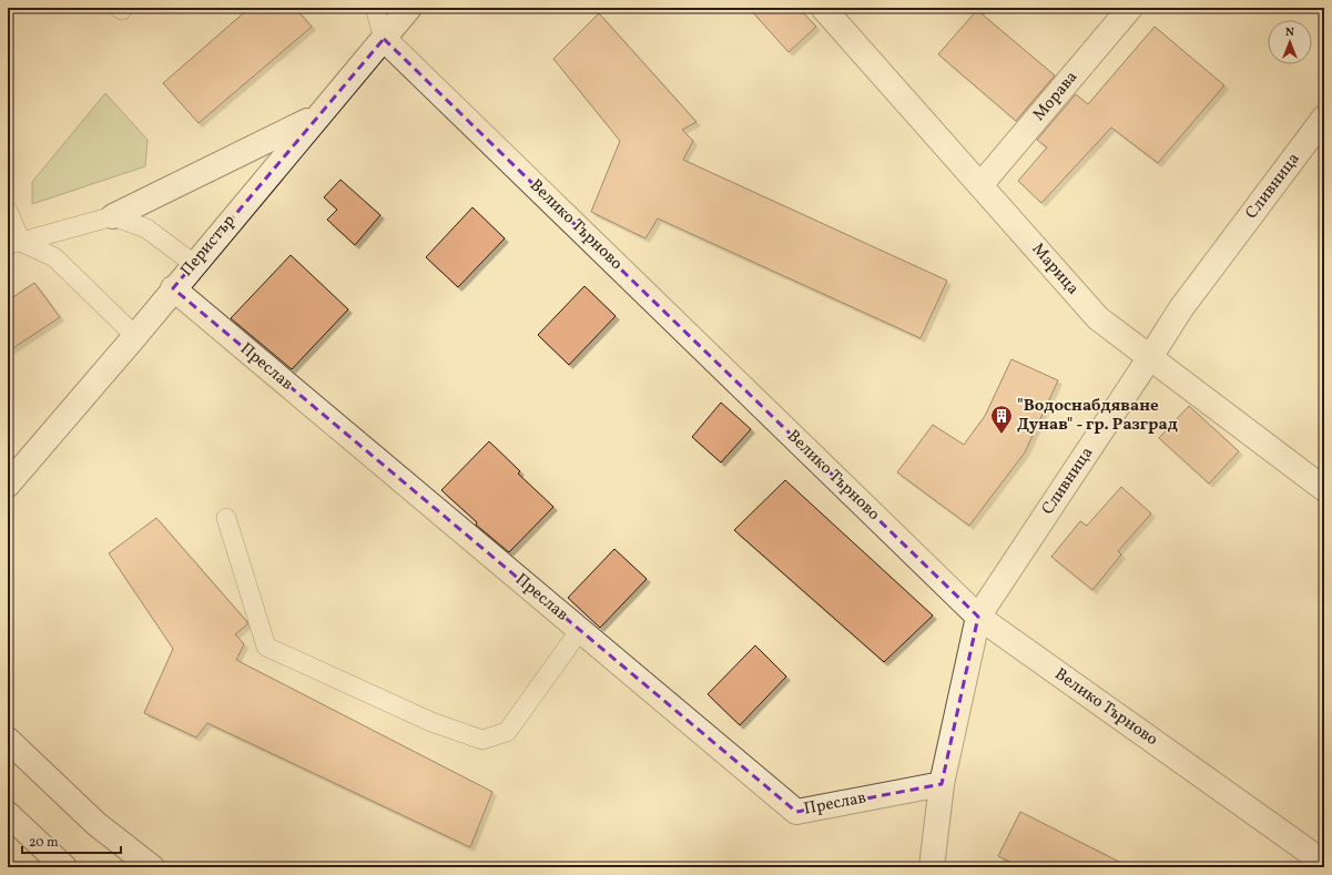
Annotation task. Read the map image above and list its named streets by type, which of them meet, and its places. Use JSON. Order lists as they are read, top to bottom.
{
  "streets": {
    "street": [
      "Морава",
      "Сливница",
      "Велико Търново",
      "Перистър",
      "Марица",
      "Преслав"
    ]
  },
  "crossings": [
    ["Морава", "Марица"],
    ["Сливница", "Велико Търново"],
    ["Сливница", "Марица"],
    ["Сливница", "Преслав"],
    ["Велико Търново", "Перистър"],
    ["Перистър", "Преслав"]
  ],
  "places": {
    "building": ["\"Водоснабдяване Дунав\" - гр. Разград"]
  },
  "scale_bar": "20 m",
  "north": "top"
}
